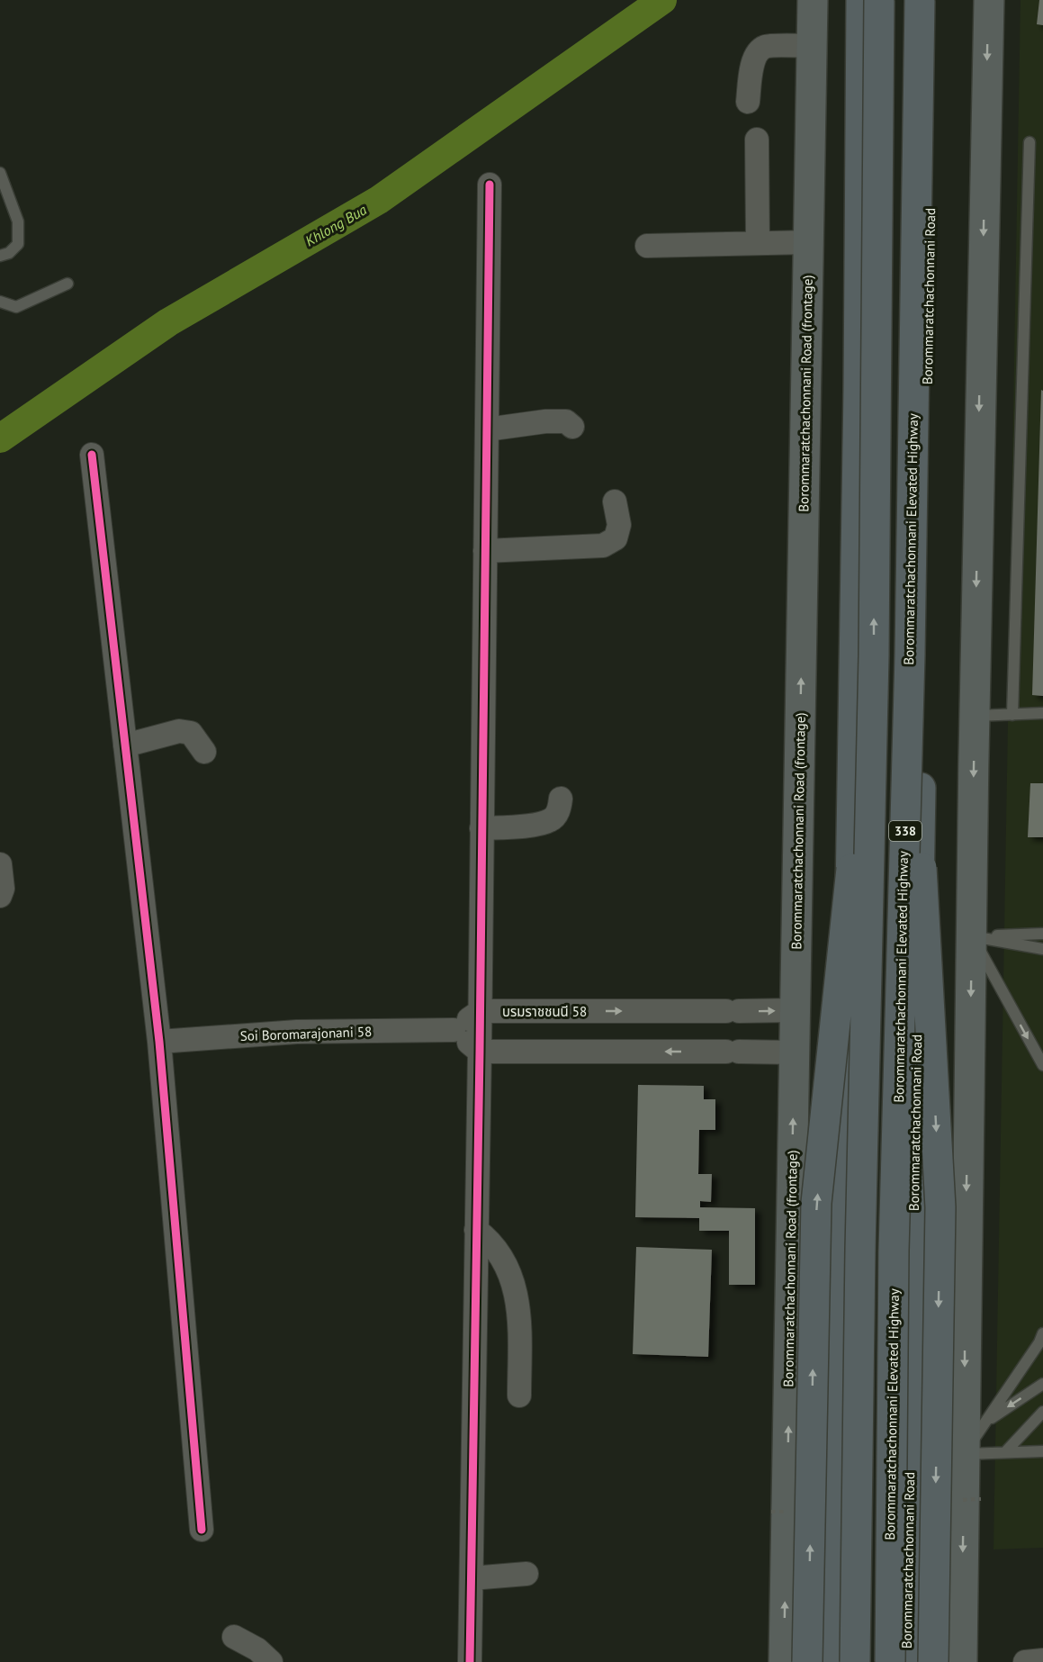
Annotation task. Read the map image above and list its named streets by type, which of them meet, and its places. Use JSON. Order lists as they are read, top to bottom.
{
  "streets": {
    "main road": [
      "Borommaratchachonnani Road",
      "Borommaratchachonnani Road (frontage)",
      "Borommaratchachonnani Elevated Highway",
      "338"
    ],
    "street": ["บรมราชชนนี 58", "Soi Boromarajonani 58"]
  },
  "crossings": [
    ["Borommaratchachonnani Road (frontage)", "บรมราชชนนี 58"]
  ],
  "water": ["Khlong Bua"]
}
